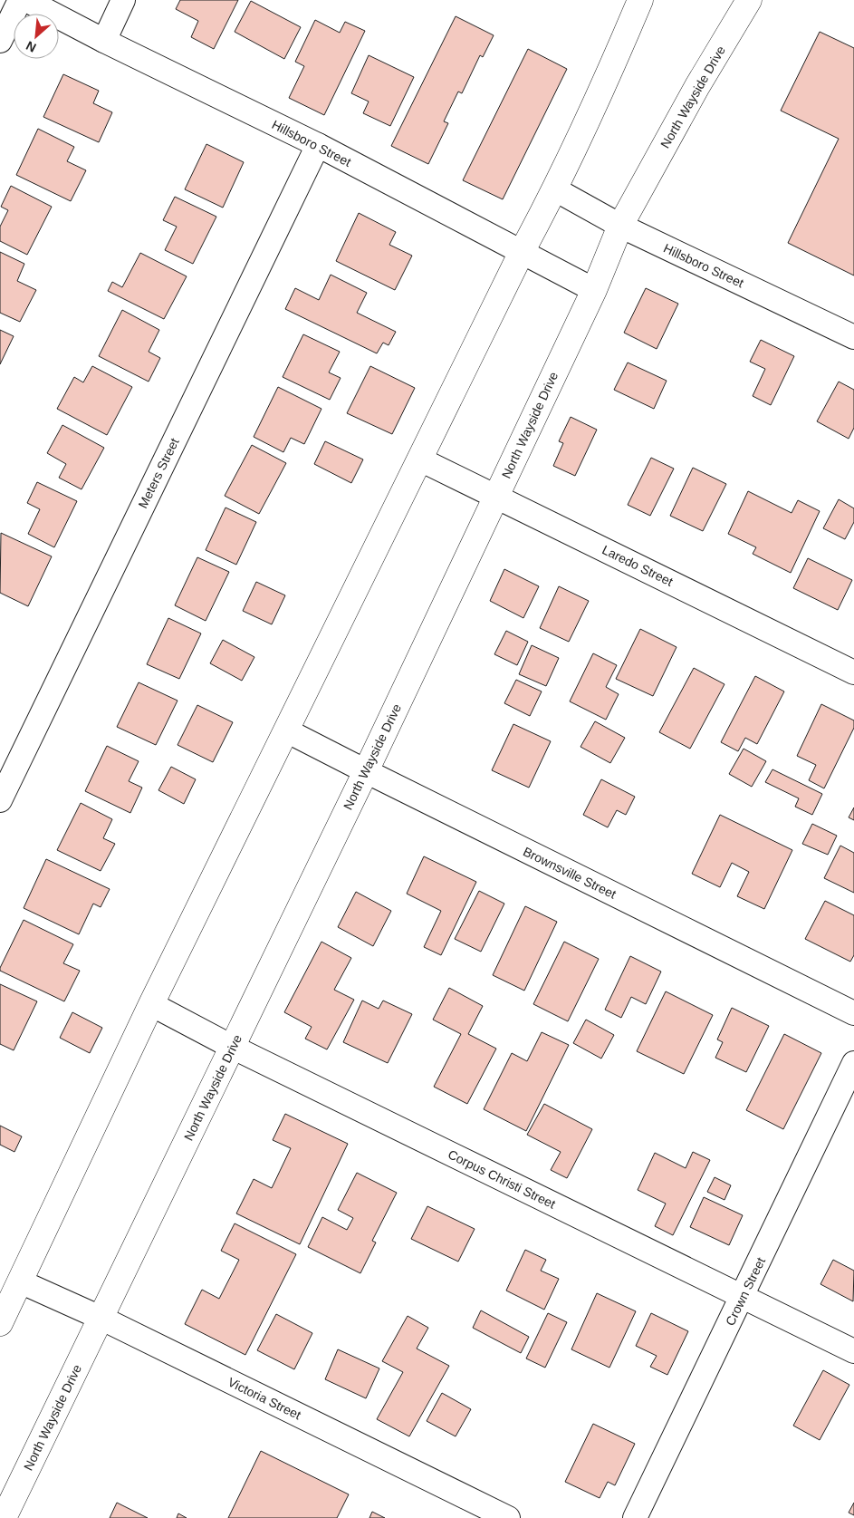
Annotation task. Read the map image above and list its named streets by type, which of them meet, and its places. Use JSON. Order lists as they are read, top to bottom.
{
  "streets": {
    "main road": ["North Wayside Drive"],
    "street": [
      "Hillsboro Street",
      "Meters Street",
      "Laredo Street",
      "Brownsville Street",
      "Corpus Christi Street",
      "Crown Street",
      "Victoria Street"
    ]
  },
  "crossings": [
    ["North Wayside Drive", "Hillsboro Street"],
    ["North Wayside Drive", "Laredo Street"],
    ["North Wayside Drive", "Brownsville Street"],
    ["North Wayside Drive", "Corpus Christi Street"],
    ["North Wayside Drive", "Victoria Street"],
    ["Hillsboro Street", "Meters Street"],
    ["Corpus Christi Street", "Crown Street"]
  ],
  "north": "bottom left"
}
